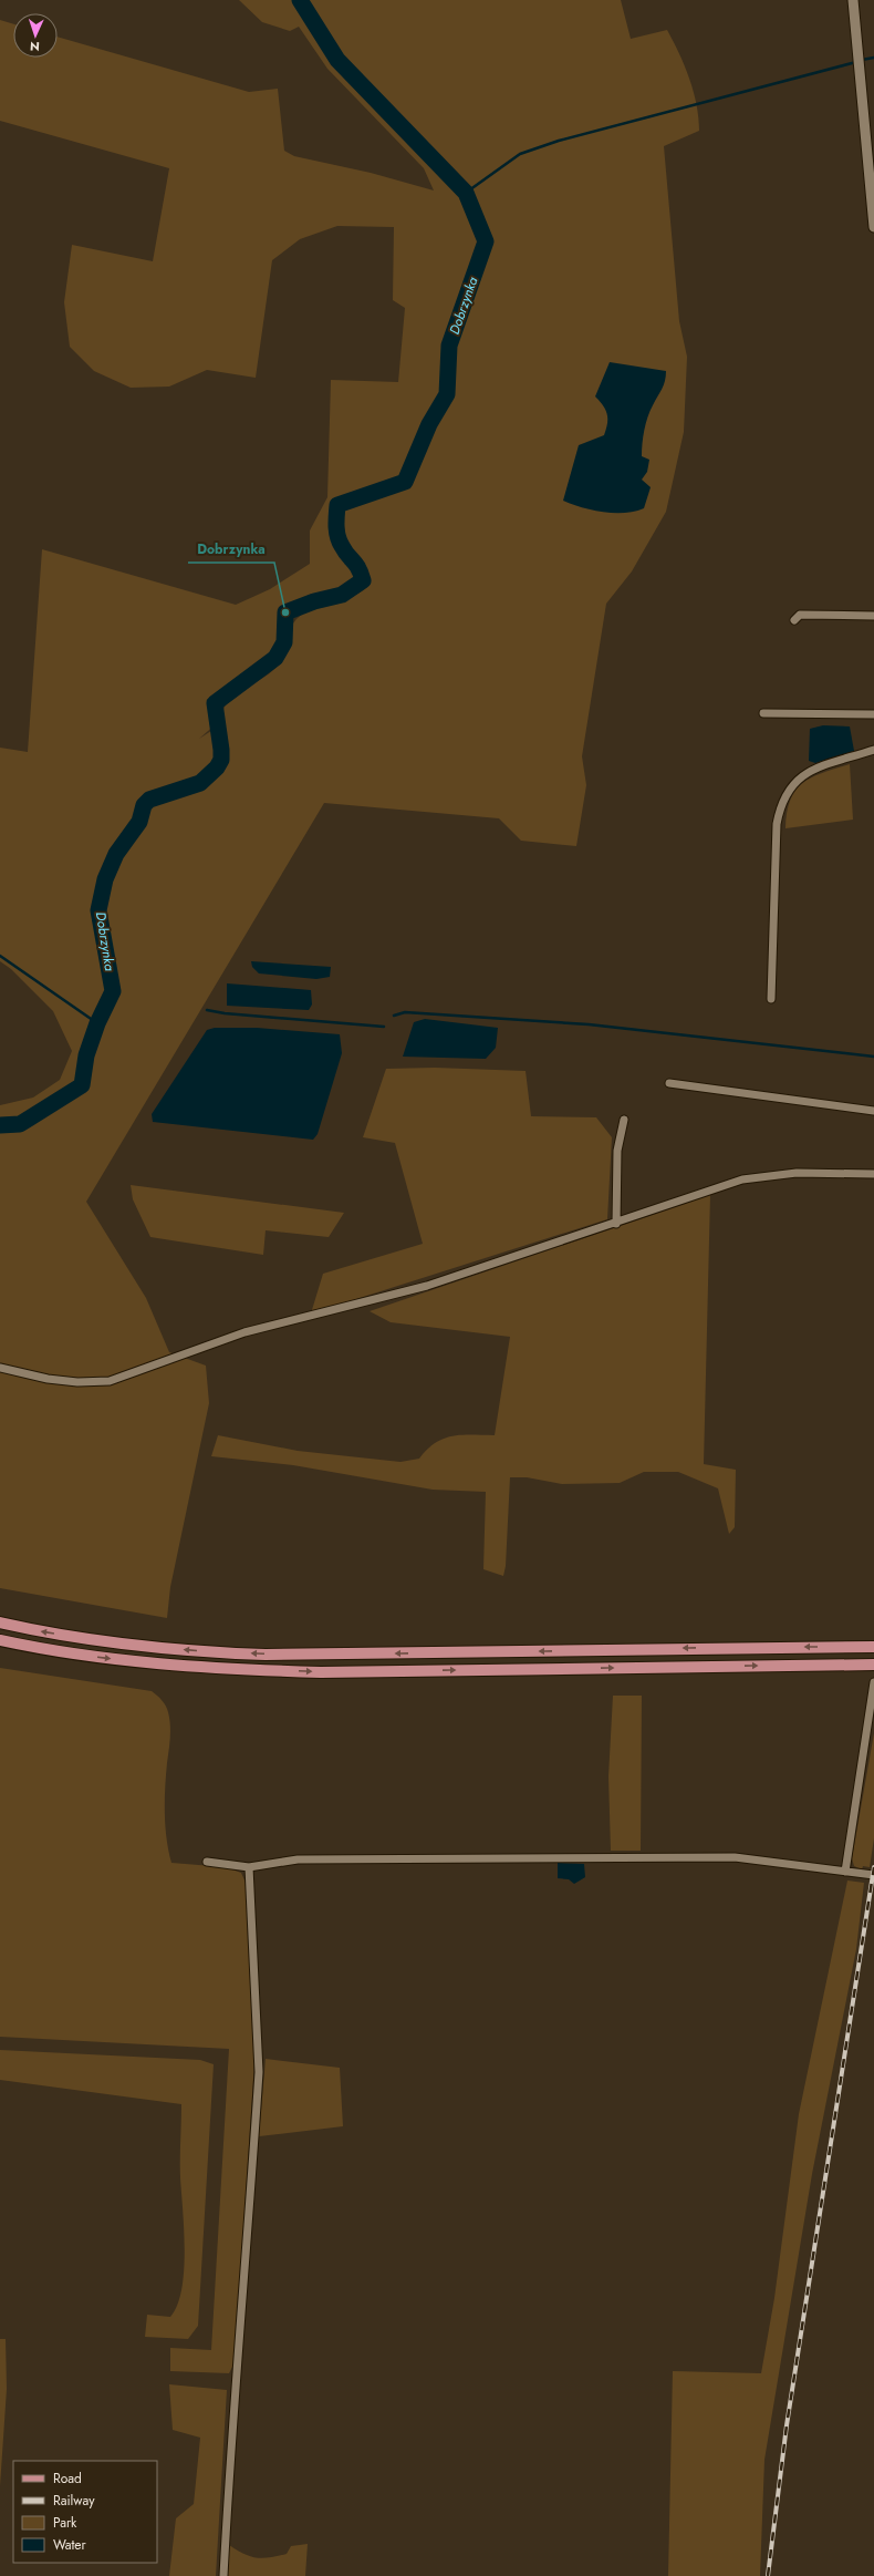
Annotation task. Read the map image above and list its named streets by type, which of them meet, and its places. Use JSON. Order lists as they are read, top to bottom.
{
  "water": ["Dobrzynka"],
  "places": ["Dobrzynka"],
  "legend": [
    "Road",
    "Railway",
    "Park",
    "Water"
  ],
  "north": "bottom"
}
